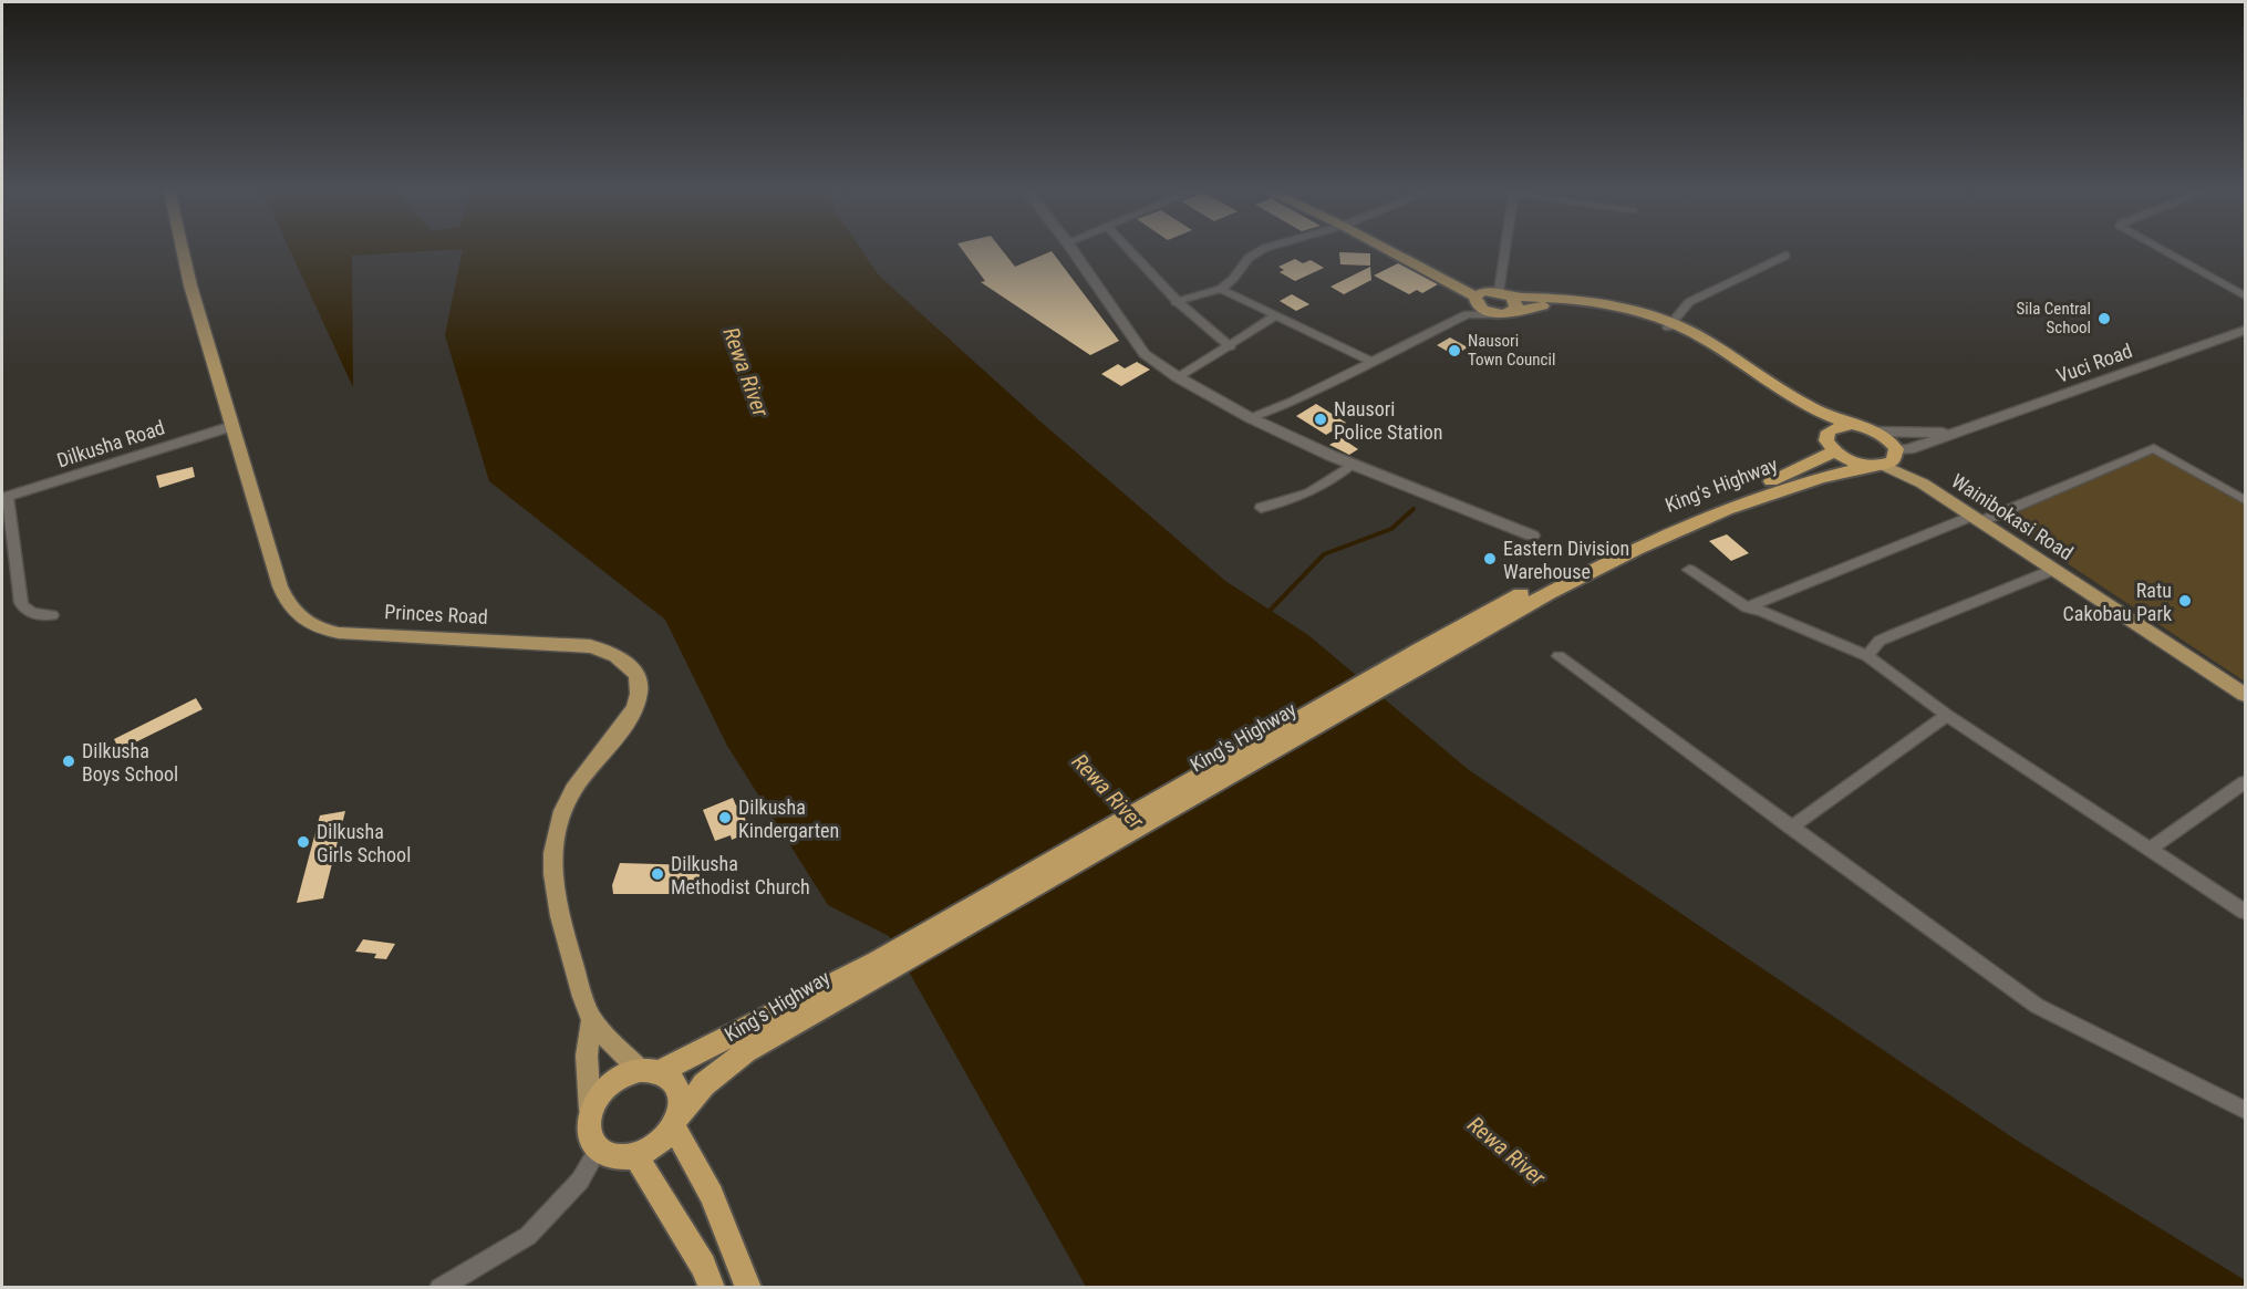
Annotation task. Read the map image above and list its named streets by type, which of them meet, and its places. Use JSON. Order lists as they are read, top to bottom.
{
  "streets": {
    "highway": ["King's Highway"],
    "main road": ["Wainibokasi Road", "Princes Road"],
    "street": ["Vuci Road", "Dilkusha Road"]
  },
  "crossings": [
    ["Vuci Road", "Wainibokasi Road"],
    ["Dilkusha Road", "Princes Road"],
    ["King's Highway", "Wainibokasi Road"],
    ["King's Highway", "Princes Road"]
  ],
  "water": ["Rewa River"],
  "places": [
    "Sila Central School",
    "Nausori Town Council",
    "Nausori Police Station",
    "Eastern Division Warehouse",
    "Ratu Cakobau Park",
    "Dilkusha Boys School",
    "Dilkusha Kindergarten",
    "Dilkusha Girls School",
    "Dilkusha Methodist Church"
  ]
}
